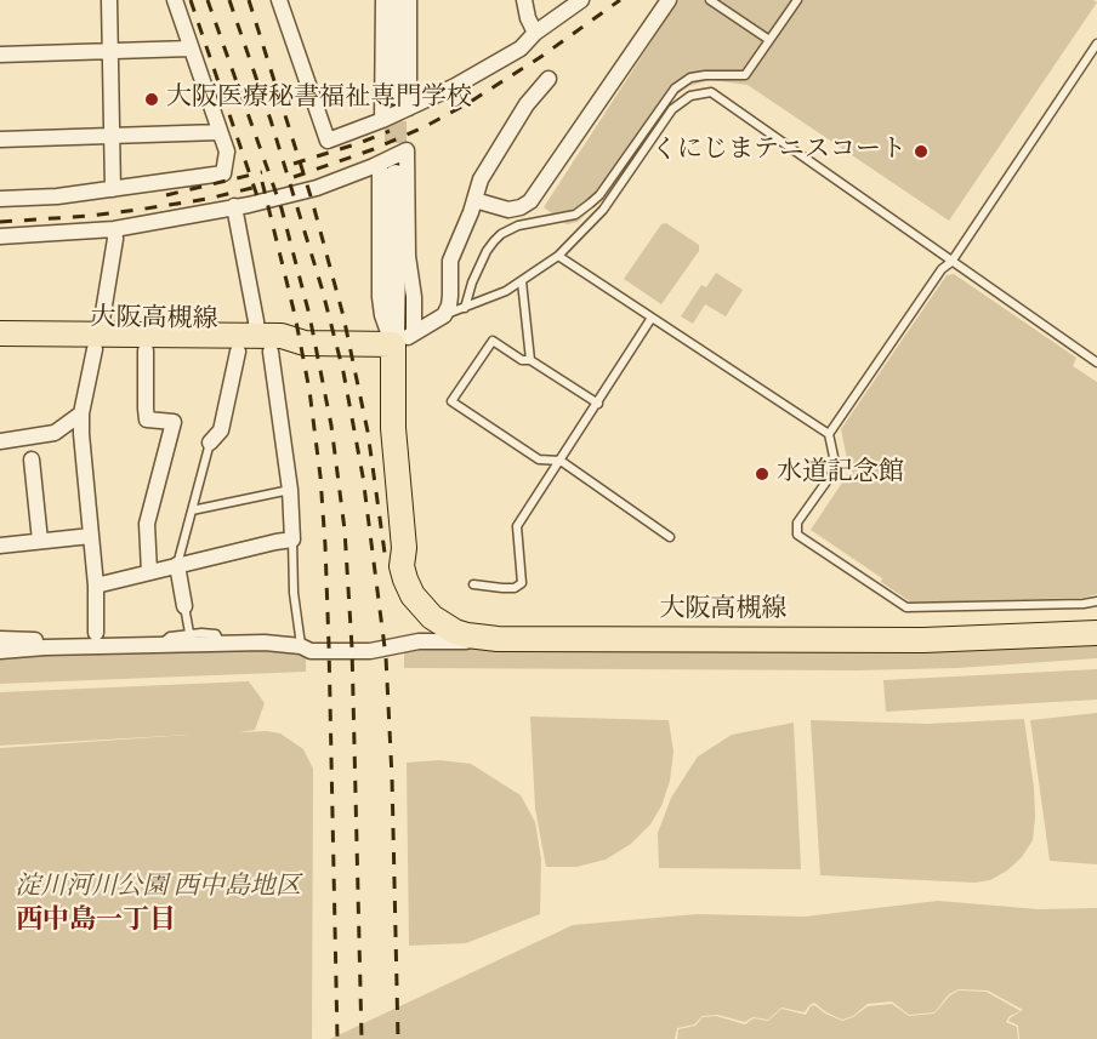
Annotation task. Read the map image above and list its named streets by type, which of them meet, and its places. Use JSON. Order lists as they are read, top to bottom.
{
  "streets": {
    "main road": ["大阪高槻線"]
  },
  "districts": ["西中島一丁目"],
  "parks": ["淀川河川公園 西中島地区"],
  "places": ["大阪医療秘書福祉専門学校", "くにじまテニスコート", "水道記念館"]
}
